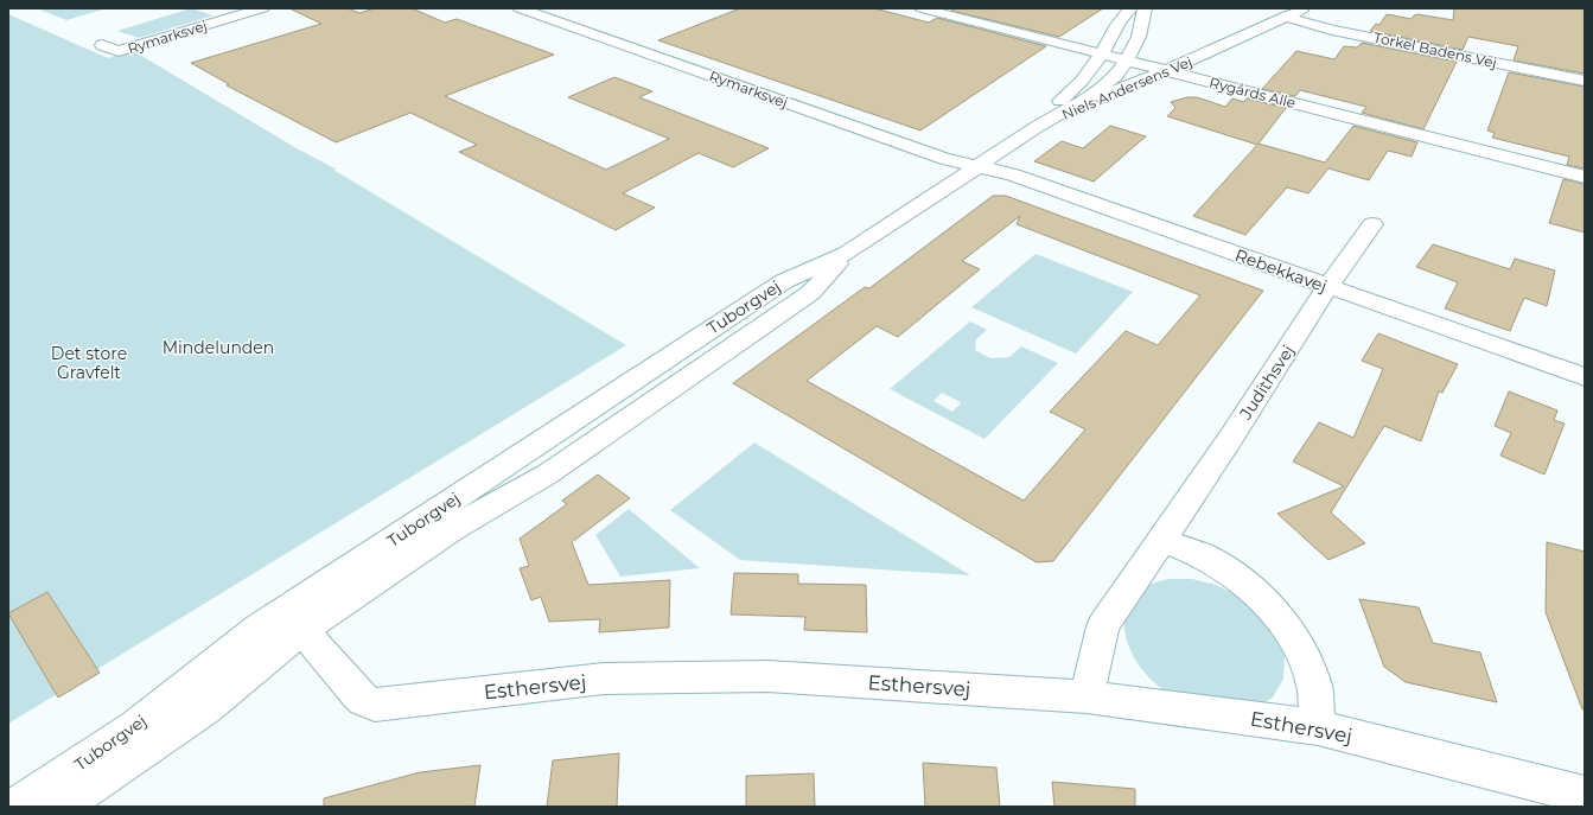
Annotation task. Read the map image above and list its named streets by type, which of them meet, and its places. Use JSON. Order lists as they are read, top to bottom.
{
  "streets": {
    "street": [
      "Rymarksvej",
      "Torkel Badens Vej",
      "Niels Andersens Vej",
      "Rygårds Alle",
      "Rebekkavej",
      "Tuborgvej",
      "Judithsvej",
      "Esthersvej"
    ]
  },
  "crossings": [
    ["Rymarksvej", "Rebekkavej"],
    ["Rymarksvej", "Tuborgvej"],
    ["Torkel Badens Vej", "Niels Andersens Vej"],
    ["Niels Andersens Vej", "Rygårds Alle"],
    ["Niels Andersens Vej", "Tuborgvej"],
    ["Rygårds Alle", "Tuborgvej"],
    ["Rebekkavej", "Tuborgvej"],
    ["Rebekkavej", "Judithsvej"],
    ["Tuborgvej", "Esthersvej"],
    ["Judithsvej", "Esthersvej"]
  ],
  "parks": ["Mindelunden", "Det store Gravfelt"]
}
